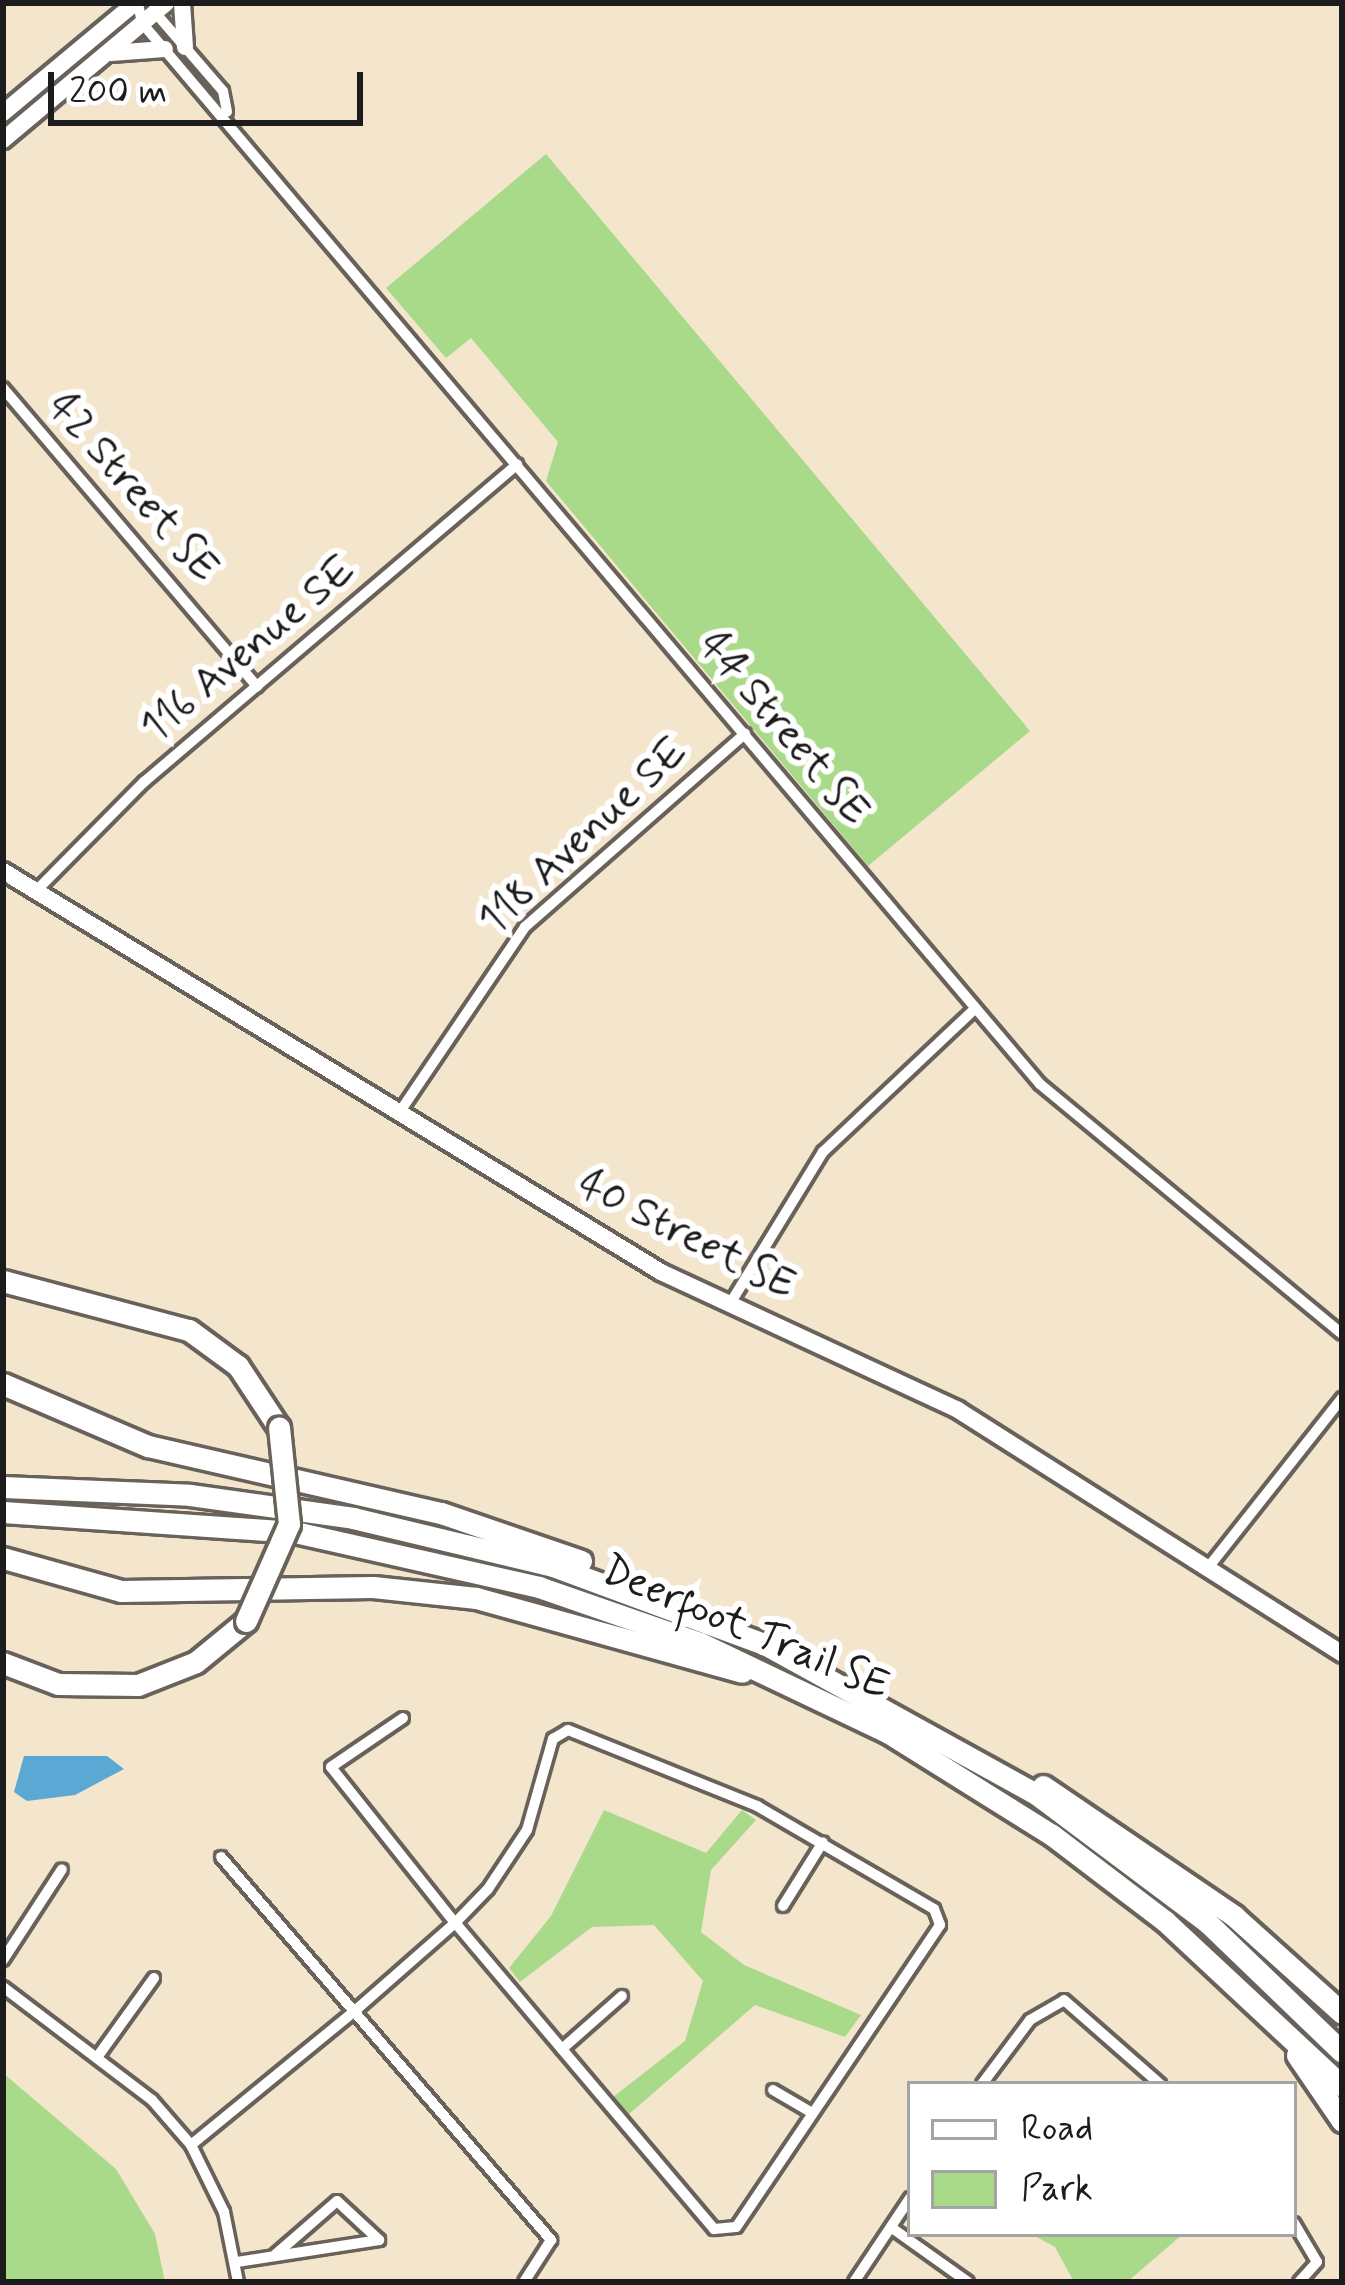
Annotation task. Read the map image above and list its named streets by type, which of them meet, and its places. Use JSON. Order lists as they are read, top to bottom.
{
  "streets": {
    "highway": ["Deerfoot Trail SE"],
    "street": [
      "42 Street SE",
      "116 Avenue SE",
      "44 Street SE",
      "118 Avenue SE",
      "40 Street SE"
    ]
  },
  "crossings": [
    ["42 Street SE", "116 Avenue SE"],
    ["116 Avenue SE", "44 Street SE"],
    ["116 Avenue SE", "40 Street SE"],
    ["44 Street SE", "118 Avenue SE"],
    ["118 Avenue SE", "40 Street SE"]
  ],
  "legend": ["Road", "Park"],
  "scale_bar": "200 m"
}
